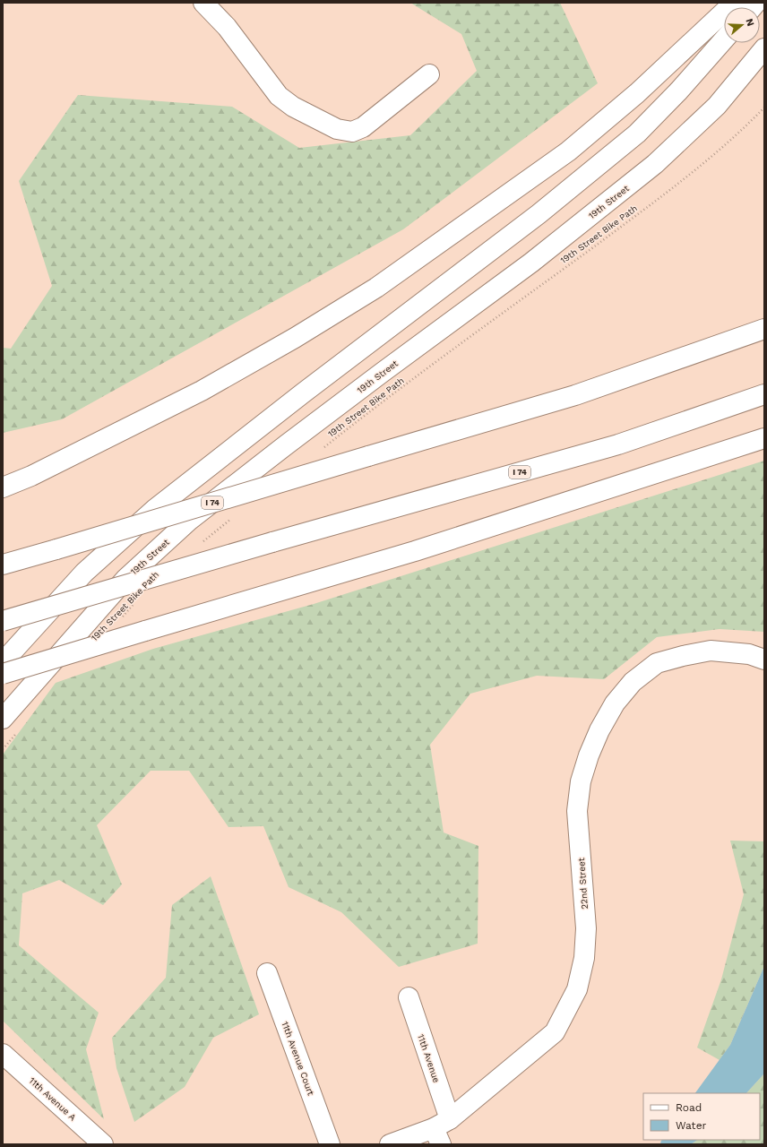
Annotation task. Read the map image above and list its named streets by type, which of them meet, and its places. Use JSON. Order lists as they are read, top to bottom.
{
  "streets": {
    "main road": [
      "19th Street",
      "I 74",
      "22nd Street",
      "11th Avenue Court",
      "11th Avenue",
      "11th Avenue A"
    ],
    "path": ["19th Street Bike Path"]
  },
  "crossings": [
    ["22nd Street", "11th Avenue"]
  ],
  "legend": ["Road", "Water"],
  "north": "right"
}
